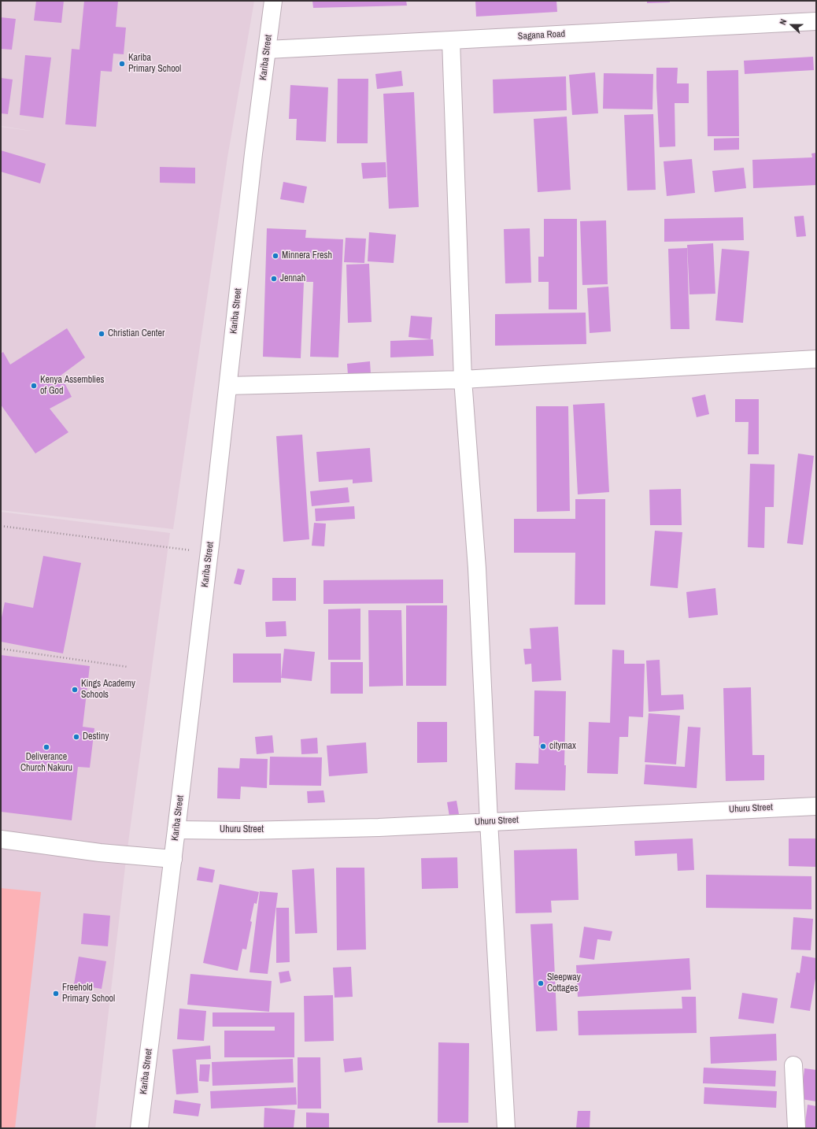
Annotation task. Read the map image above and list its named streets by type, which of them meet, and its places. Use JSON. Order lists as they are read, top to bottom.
{
  "streets": {
    "street": ["Sagana Road", "Kariba Street", "Uhuru Street"]
  },
  "crossings": [
    ["Sagana Road", "Kariba Street"],
    ["Kariba Street", "Uhuru Street"]
  ],
  "places": [
    "Kariba Primary School",
    "Minnera Fresh",
    "Jennah",
    "Christian Center",
    "Kenya Assemblies of God",
    "Kings Academy Schools",
    "Destiny",
    "citymax",
    "Deliverance Church Nakuru",
    "Sleepway Cottages",
    "Freehold Primary School"
  ],
  "north": "left"
}
